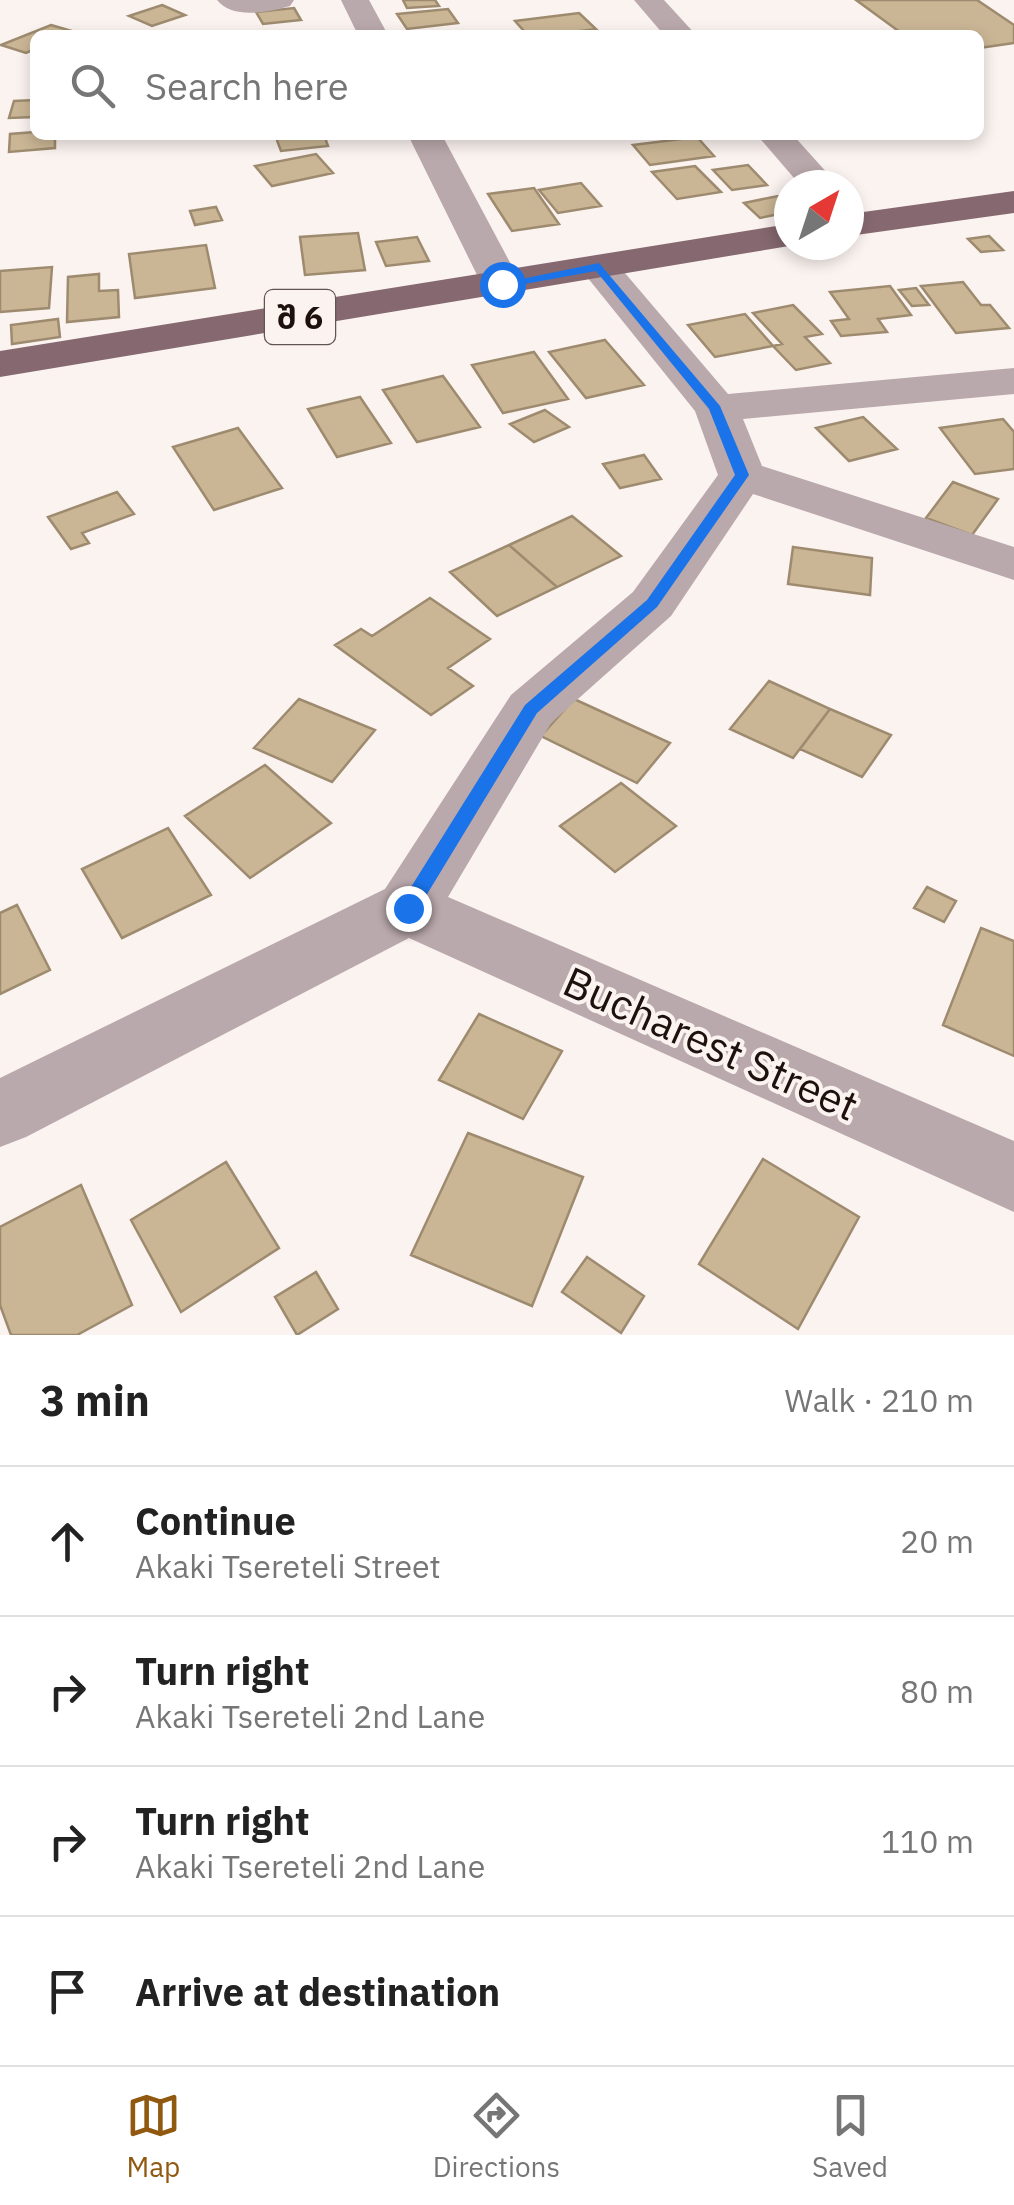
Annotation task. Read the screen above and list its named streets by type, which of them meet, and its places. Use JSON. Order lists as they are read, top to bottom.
{
  "streets": {
    "main road": ["შ 6"],
    "street": ["Bucharest Street"]
  },
  "north": "top right",
  "page": {
    "search": "Search here",
    "heading": ["3 min", "Walk · 210 m"],
    "list": [
      ["Continue", "Akaki Tsereteli Street", "20 m"],
      ["Turn right", "Akaki Tsereteli 2nd Lane", "80 m"],
      ["Turn right", "Akaki Tsereteli 2nd Lane", "110 m"],
      "Arrive at destination"
    ],
    "nav": ["Map", "Directions", "Saved"]
  }
}
